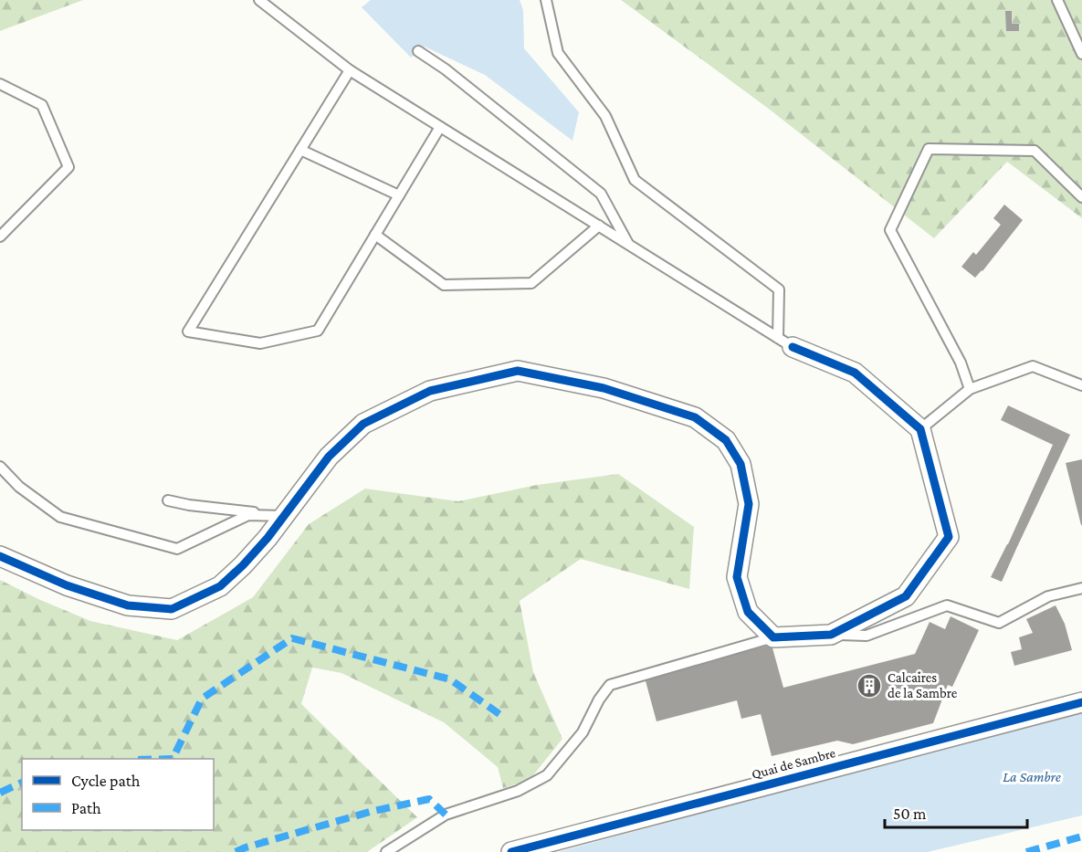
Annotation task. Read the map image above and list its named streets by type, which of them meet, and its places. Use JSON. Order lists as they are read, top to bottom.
{
  "streets": {
    "street": ["Quai de Sambre"]
  },
  "water": ["La Sambre"],
  "places": {
    "building": ["Calcaires de la Sambre"]
  },
  "legend": ["Cycle path", "Path"],
  "scale_bar": "50 m"
}
